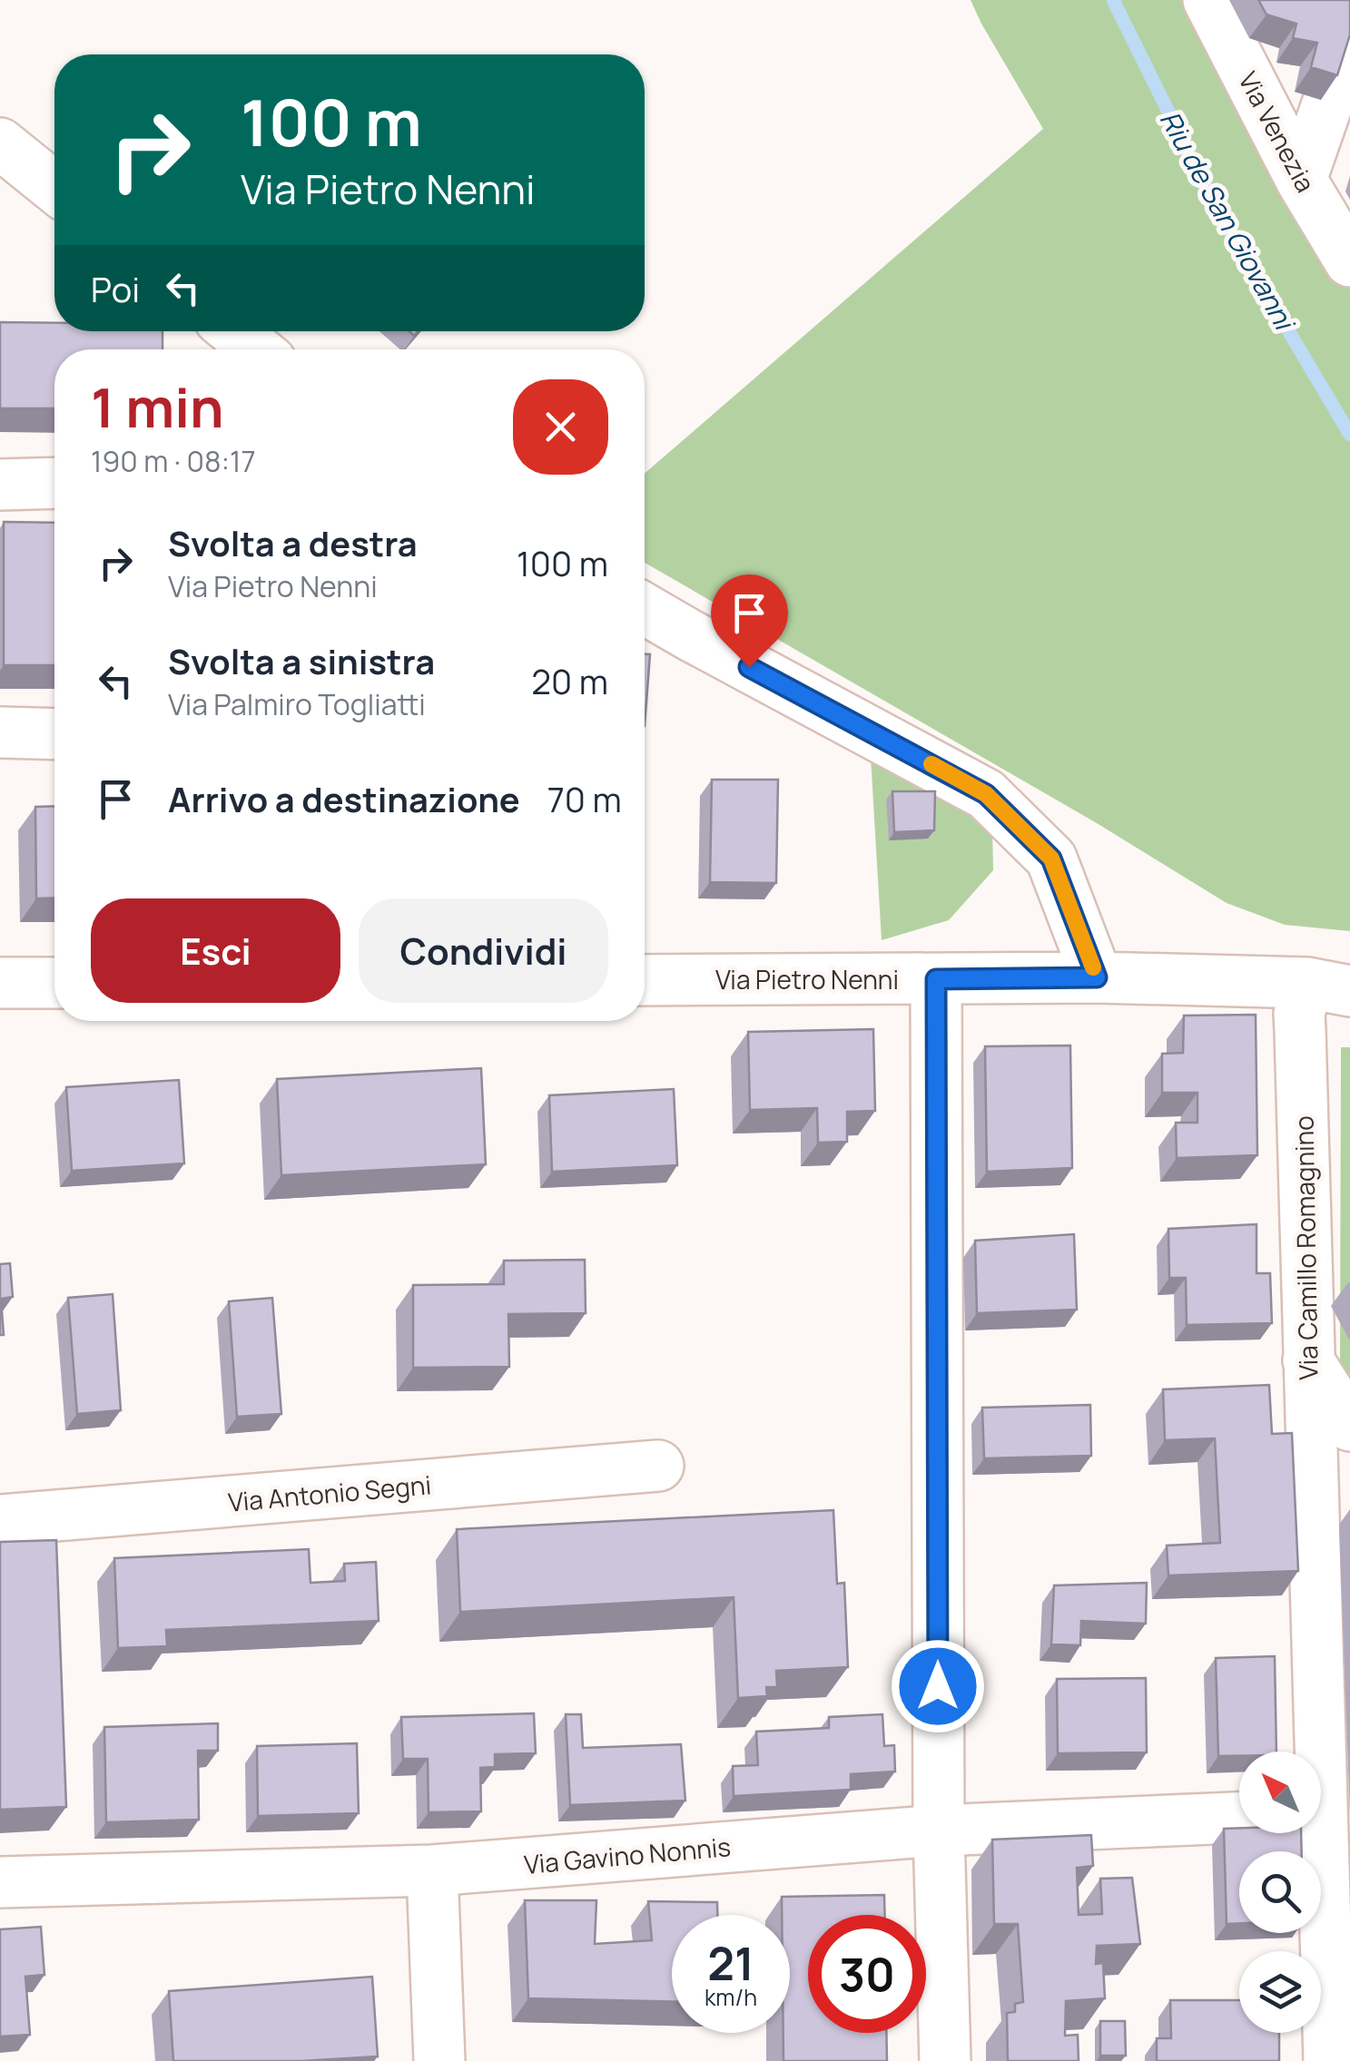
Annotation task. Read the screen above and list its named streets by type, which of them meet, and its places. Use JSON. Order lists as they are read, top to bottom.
{
  "streets": {
    "street": [
      "Via Venezia",
      "Via Pietro Nenni",
      "Via Camillo Romagnino",
      "Via Antonio Segni",
      "Via Gavino Nonnis"
    ]
  },
  "crossings": [
    ["Via Pietro Nenni", "Via Camillo Romagnino"]
  ],
  "water": ["Riu de San Giovanni"],
  "north": "top left",
  "page": {
    "turn": ["100 m", "Via Pietro Nenni"],
    "then": "Poi",
    "heading": ["1 min", "190 m · 08:17"],
    "list": [
      {
        "name": "Svolta a destra",
        "note": "Via Pietro Nenni",
        "value": "100 m"
      },
      {
        "name": "Svolta a sinistra",
        "note": "Via Palmiro Togliatti",
        "value": "20 m"
      },
      {
        "name": "Arrivo a destinazione",
        "value": "70 m"
      }
    ],
    "buttons": ["Esci", "Condividi"],
    "speed": "21 km/h",
    "limit": "30"
  }
}
